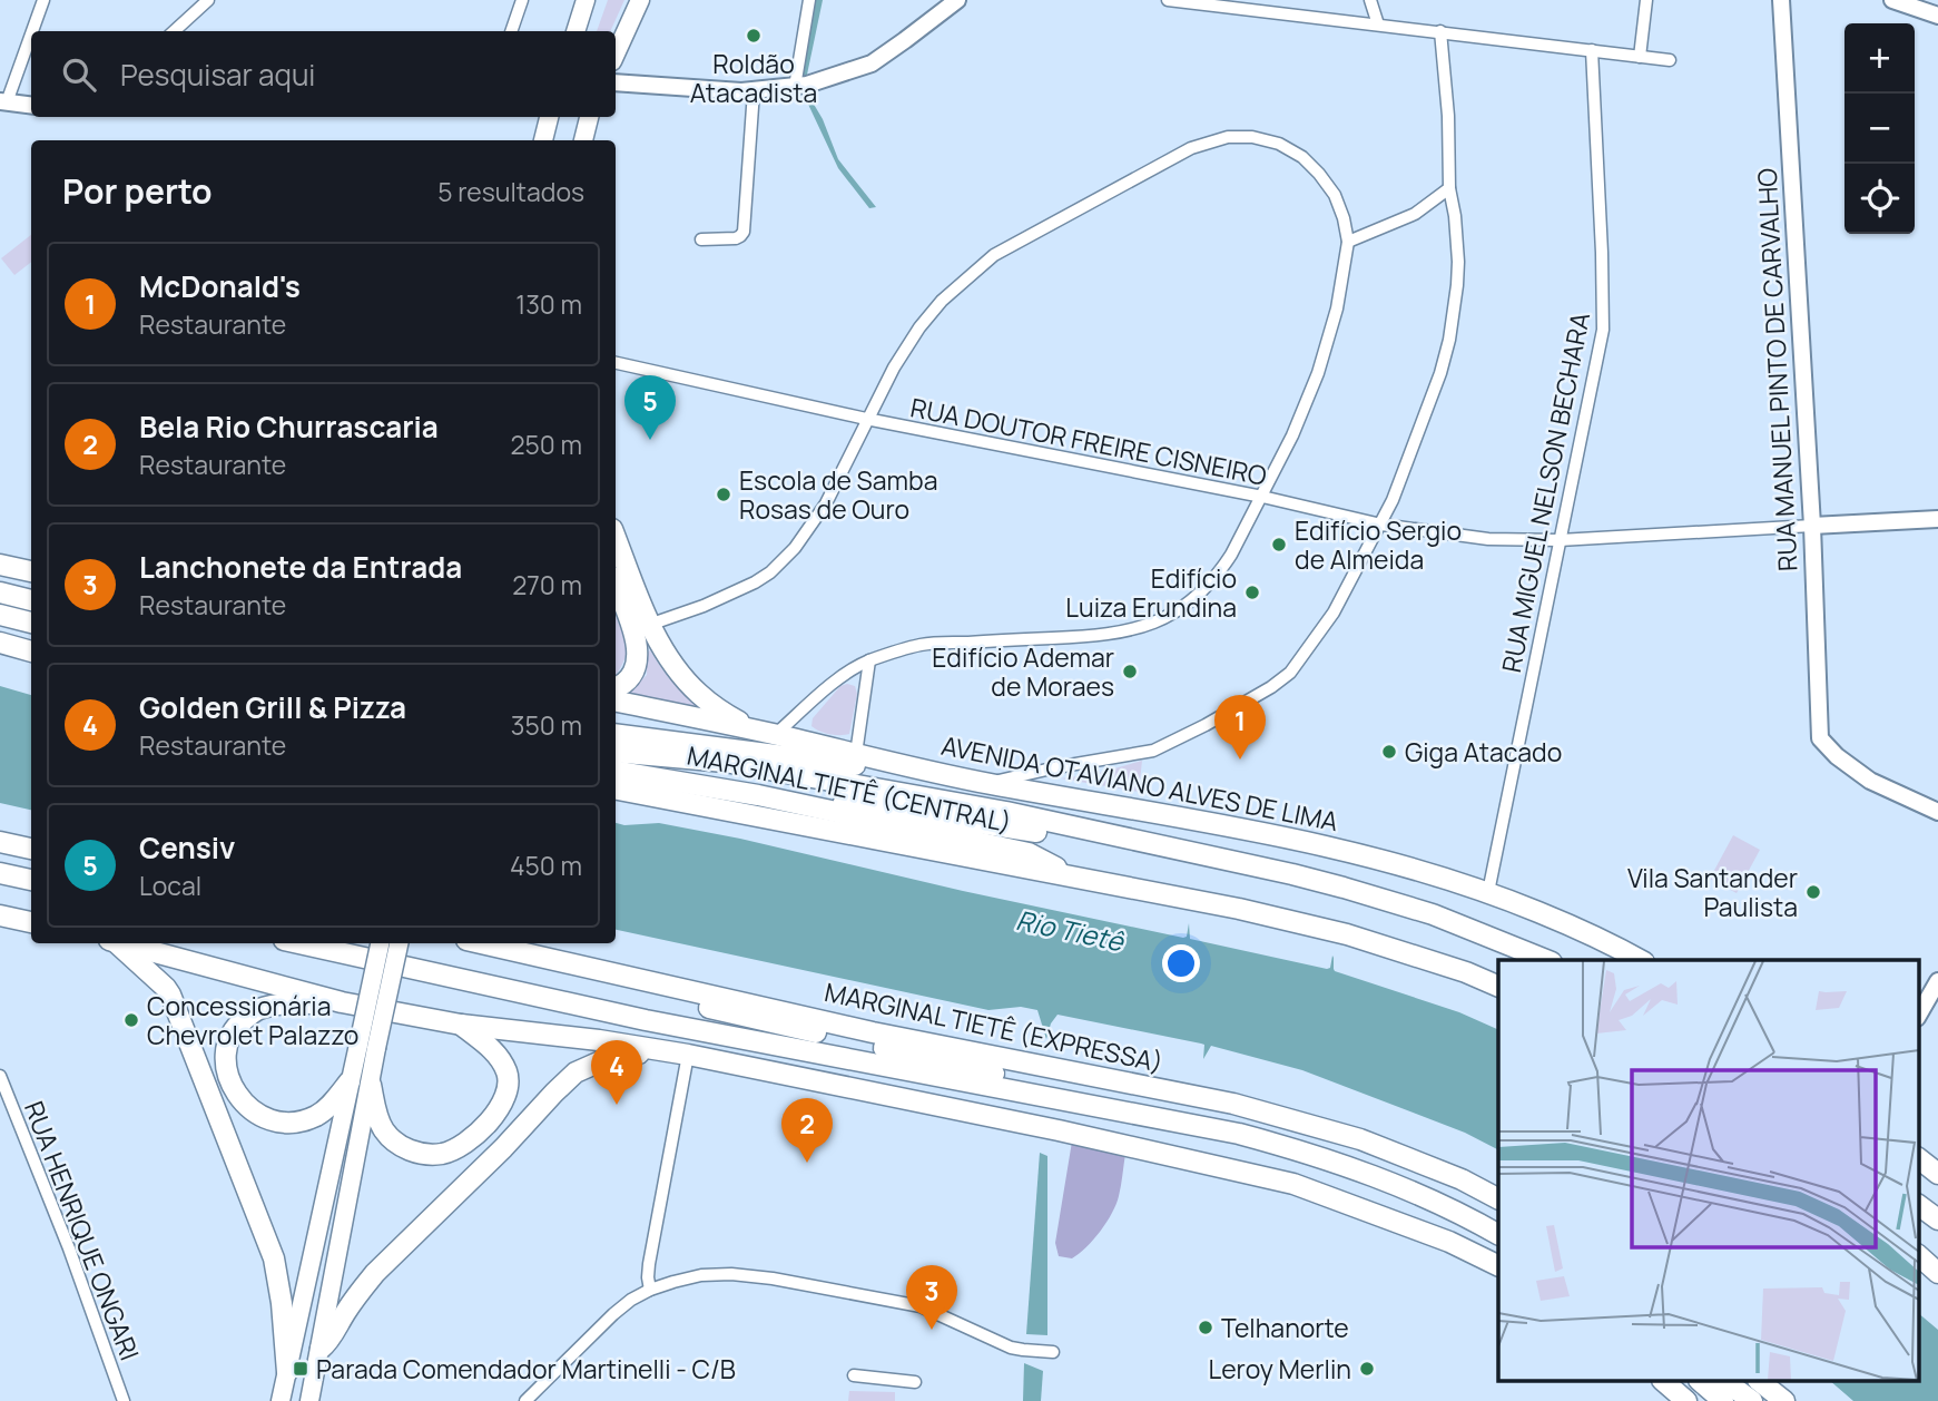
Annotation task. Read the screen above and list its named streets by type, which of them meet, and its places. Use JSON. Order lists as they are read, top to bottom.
{
  "streets": {
    "highway": ["AVENIDA OTAVIANO ALVES DE LIMA", "MARGINAL TIETÊ (CENTRAL)", "MARGINAL TIETÊ (EXPRESSA)"],
    "main road": ["RUA MANUEL PINTO DE CARVALHO"],
    "street": ["RUA DOUTOR FREIRE CISNEIRO", "RUA MIGUEL NELSON BECHARA", "RUA HENRIQUE ONGARI"]
  },
  "crossings": [
    ["RUA MANUEL PINTO DE CARVALHO", "RUA DOUTOR FREIRE CISNEIRO"],
    ["RUA DOUTOR FREIRE CISNEIRO", "RUA MIGUEL NELSON BECHARA"],
    ["RUA MIGUEL NELSON BECHARA", "AVENIDA OTAVIANO ALVES DE LIMA"]
  ],
  "water": ["Rio Tietê"],
  "places": {
    "other": [
      "Roldão Atacadista",
      "Escola de Samba Rosas de Ouro",
      "Edifício Sergio de Almeida",
      "Edifício Luiza Erundina",
      "Edifício Ademar de Moraes",
      "Giga Atacado",
      "Vila Santander Paulista",
      "Concessionária Chevrolet Palazzo",
      "Telhanorte",
      "Leroy Merlin"
    ],
    "transit": ["Parada Comendador Martinelli - C/B"]
  },
  "page": {
    "map_buttons": ["+", "−"],
    "search": "Pesquisar aqui",
    "heading": ["Por perto", "5 resultados"],
    "list": [
      {
        "mark": "1",
        "name": "McDonald's",
        "note": "Restaurante",
        "value": "130 m"
      },
      {
        "mark": "2",
        "name": "Bela Rio Churrascaria",
        "note": "Restaurante",
        "value": "250 m"
      },
      {
        "mark": "3",
        "name": "Lanchonete da Entrada",
        "note": "Restaurante",
        "value": "270 m"
      },
      {
        "mark": "4",
        "name": "Golden Grill & Pizza",
        "note": "Restaurante",
        "value": "350 m"
      },
      {
        "mark": "5",
        "name": "Censiv",
        "note": "Local",
        "value": "450 m"
      }
    ],
    "pins": [
      "5",
      "1",
      "4",
      "2",
      "3"
    ]
  }
}
